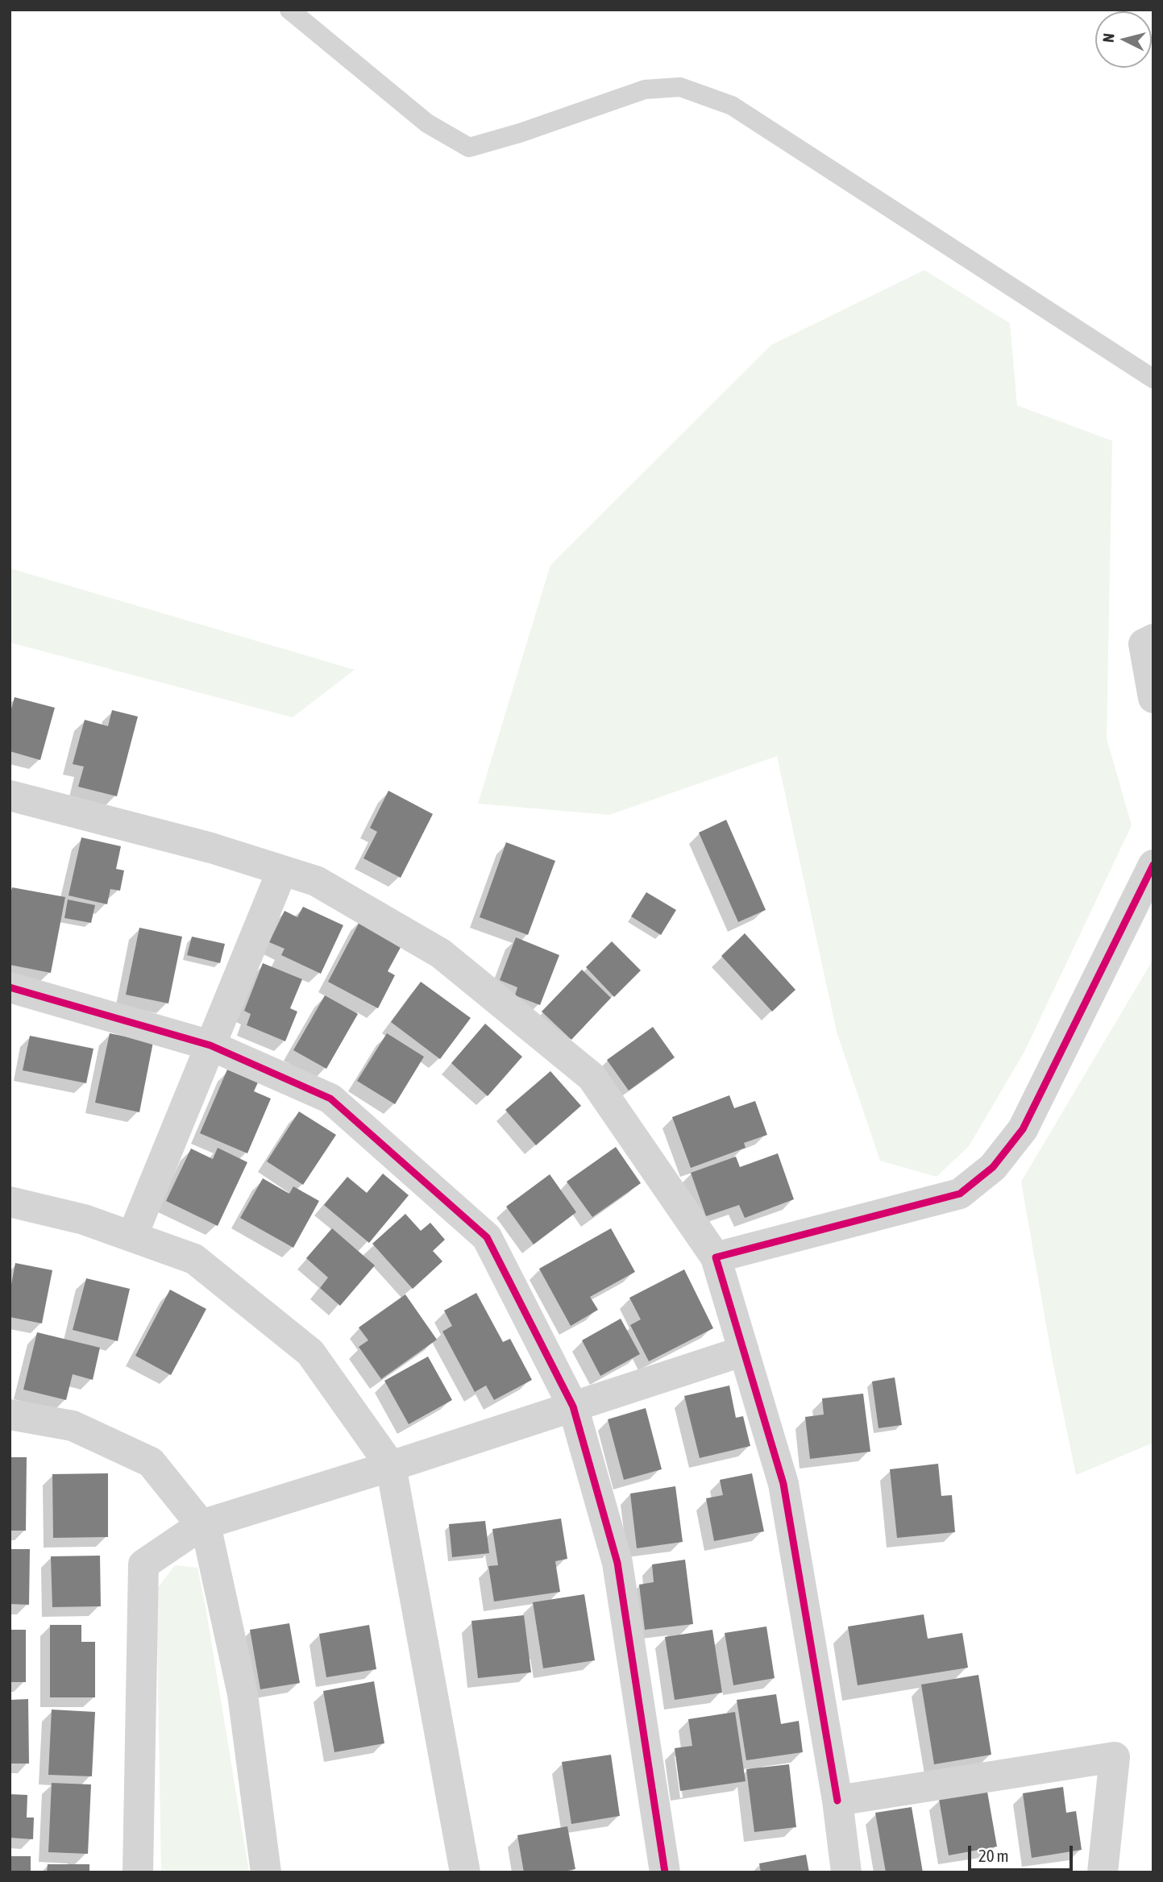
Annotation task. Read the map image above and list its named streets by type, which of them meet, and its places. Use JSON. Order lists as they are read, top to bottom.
{
  "scale_bar": "20 m",
  "north": "left"
}
